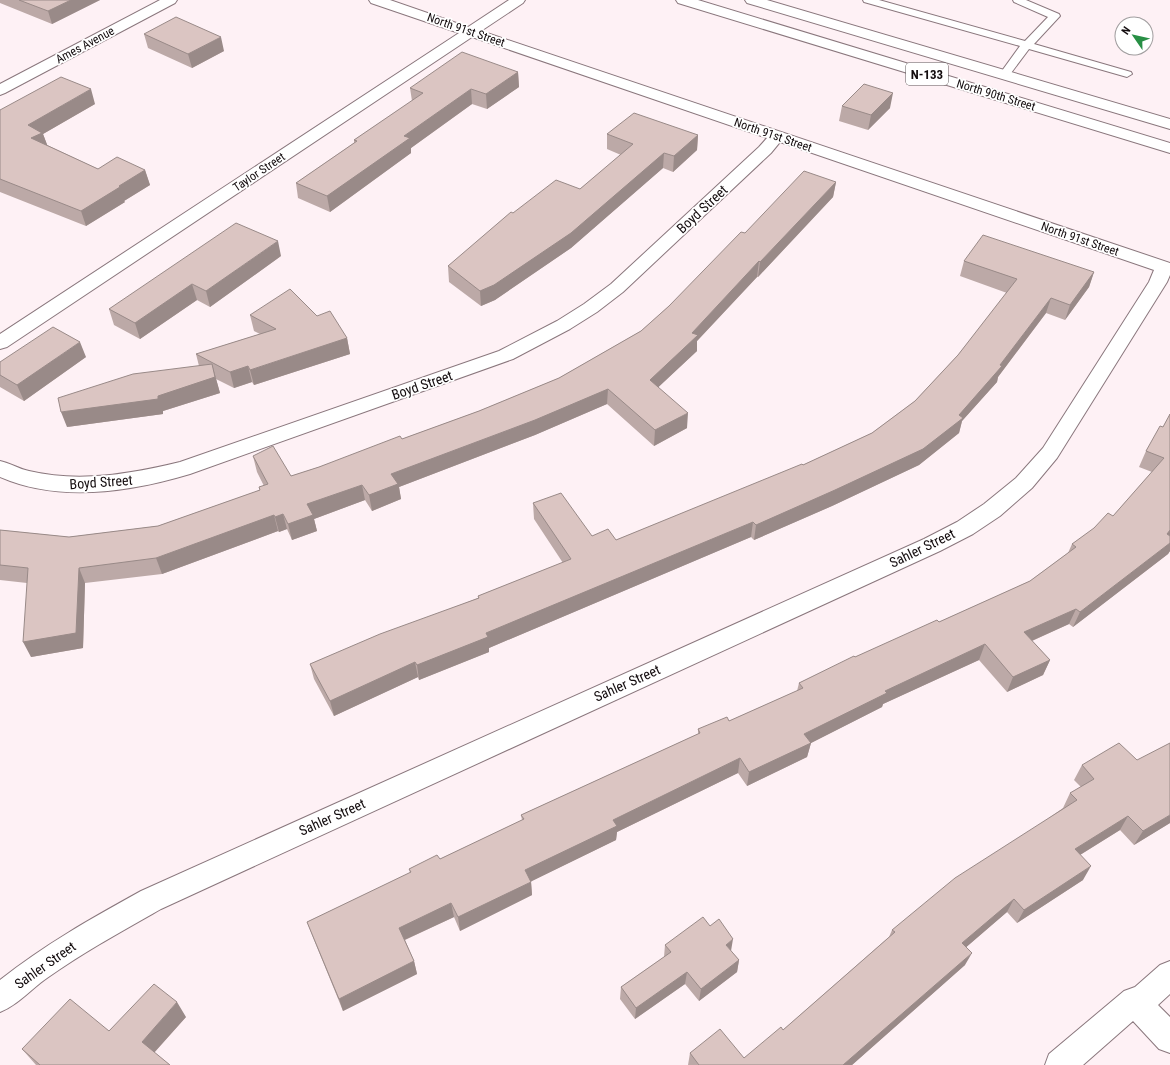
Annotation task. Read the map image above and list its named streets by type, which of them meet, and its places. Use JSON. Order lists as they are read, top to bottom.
{
  "streets": {
    "street": [
      "North 91st Street",
      "Ames Avenue",
      "N-133",
      "North 90th Street",
      "Taylor Street",
      "Boyd Street",
      "Sahler Street"
    ]
  },
  "crossings": [
    ["North 91st Street", "Taylor Street"],
    ["North 91st Street", "Boyd Street"],
    ["North 91st Street", "Sahler Street"]
  ],
  "north": "top left"
}
